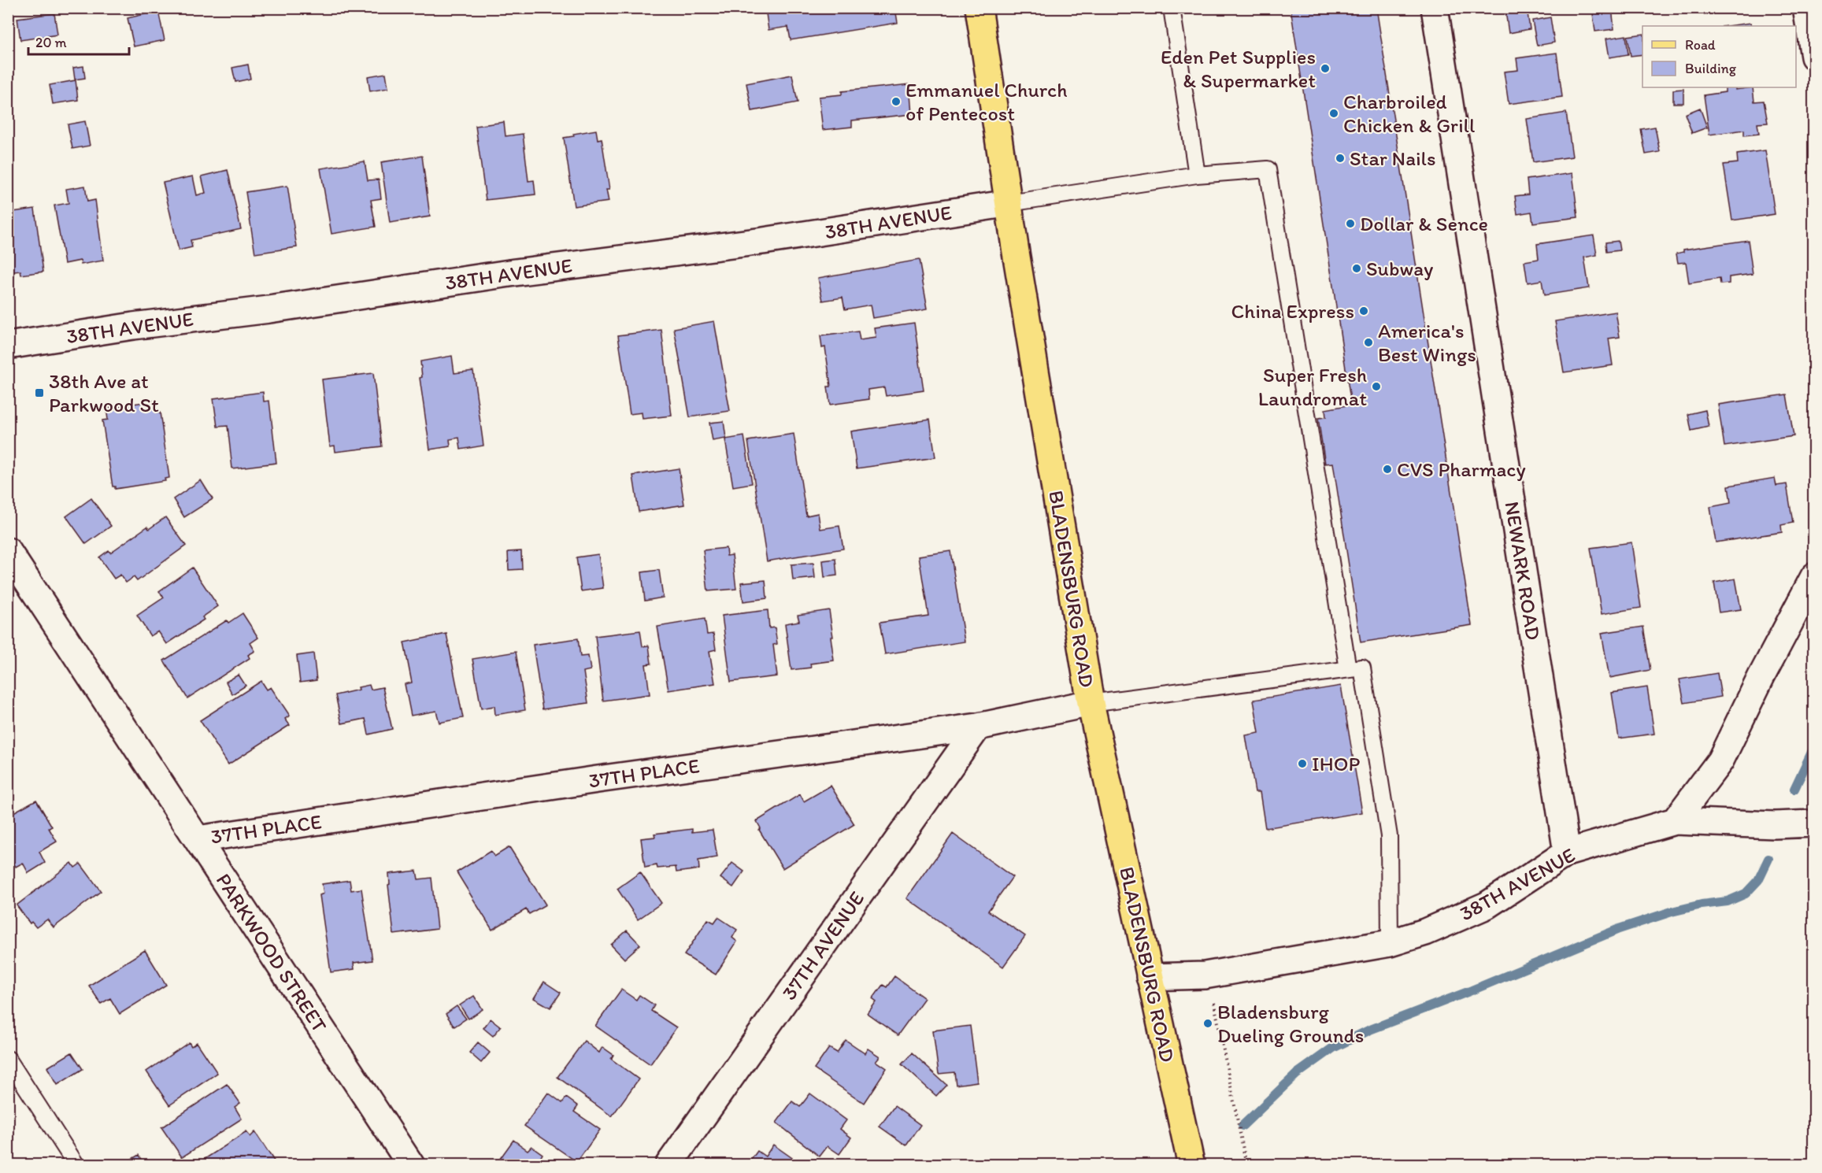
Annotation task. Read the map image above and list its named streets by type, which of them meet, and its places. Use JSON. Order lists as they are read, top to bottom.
{
  "streets": {
    "main road": ["BLADENSBURG ROAD"],
    "street": [
      "38TH AVENUE",
      "NEWARK ROAD",
      "37TH PLACE",
      "37TH AVENUE",
      "PARKWOOD STREET"
    ]
  },
  "crossings": [
    ["38TH AVENUE", "NEWARK ROAD"],
    ["38TH AVENUE", "BLADENSBURG ROAD"],
    ["BLADENSBURG ROAD", "37TH PLACE"],
    ["37TH PLACE", "37TH AVENUE"],
    ["37TH PLACE", "PARKWOOD STREET"]
  ],
  "places": {
    "other": [
      "Eden Pet Supplies & Supermarket",
      "Emmanuel Church of Pentecost",
      "Charbroiled Chicken & Grill",
      "Star Nails",
      "Dollar & Sence",
      "Subway",
      "China Express",
      "America's Best Wings",
      "Super Fresh Laundromat",
      "CVS Pharmacy",
      "IHOP",
      "Bladensburg Dueling Grounds"
    ],
    "transit": ["38th Ave at Parkwood St"]
  },
  "legend": ["Road", "Building"],
  "scale_bar": "20 m"
}
